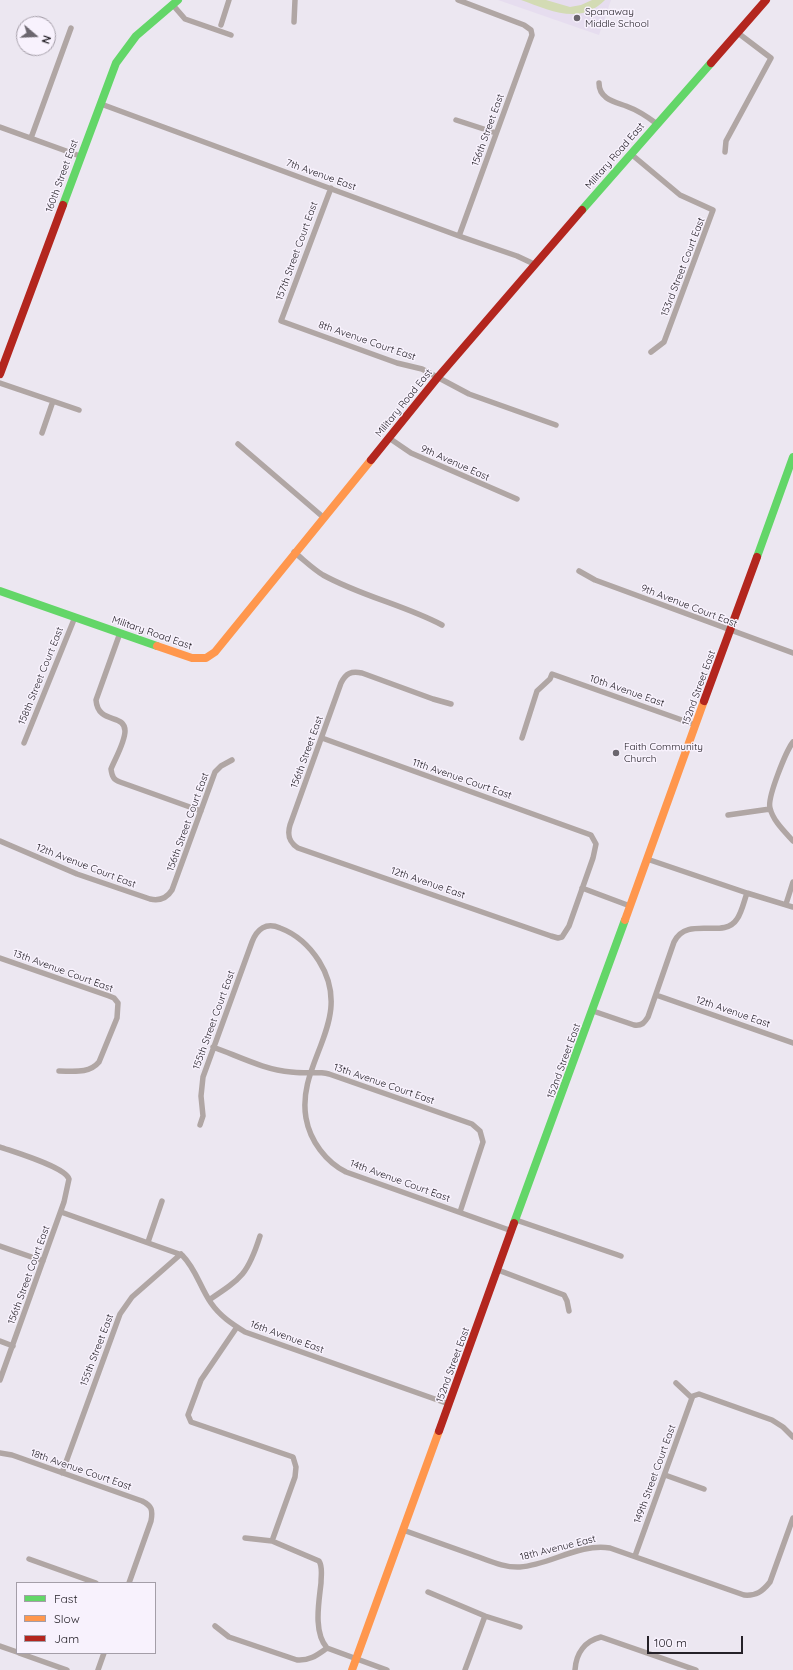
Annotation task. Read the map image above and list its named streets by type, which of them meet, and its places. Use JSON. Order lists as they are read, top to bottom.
{
  "streets": {
    "street": [
      "156th Street East",
      "Military Road East",
      "7th Avenue East",
      "160th Street East",
      "157th Street Court East",
      "153rd Street Court East",
      "8th Avenue Court East",
      "9th Avenue East",
      "9th Avenue Court East",
      "158th Street Court East",
      "152nd Street East",
      "10th Avenue East",
      "11th Avenue Court East",
      "156th Street Court East",
      "12th Avenue Court East",
      "12th Avenue East",
      "13th Avenue Court East",
      "155th Street Court East",
      "14th Avenue Court East",
      "16th Avenue East",
      "155th Street East",
      "18th Avenue Court East",
      "149th Street Court East",
      "18th Avenue East"
    ]
  },
  "crossings": [
    ["156th Street East", "7th Avenue East"],
    ["156th Street East", "11th Avenue Court East"],
    ["156th Street East", "12th Avenue East"],
    ["Military Road East", "7th Avenue East"],
    ["Military Road East", "153rd Street Court East"],
    ["Military Road East", "8th Avenue Court East"],
    ["Military Road East", "9th Avenue East"],
    ["Military Road East", "158th Street Court East"],
    ["7th Avenue East", "160th Street East"],
    ["7th Avenue East", "157th Street Court East"],
    ["157th Street Court East", "8th Avenue Court East"],
    ["9th Avenue Court East", "152nd Street East"],
    ["152nd Street East", "10th Avenue East"],
    ["152nd Street East", "14th Avenue Court East"],
    ["152nd Street East", "16th Avenue East"],
    ["152nd Street East", "18th Avenue East"],
    ["11th Avenue Court East", "12th Avenue East"],
    ["156th Street Court East", "12th Avenue Court East"],
    ["13th Avenue Court East", "155th Street Court East"],
    ["13th Avenue Court East", "14th Avenue Court East"],
    ["155th Street Court East", "14th Avenue Court East"],
    ["16th Avenue East", "155th Street East"],
    ["155th Street East", "18th Avenue Court East"],
    ["149th Street Court East", "18th Avenue East"]
  ],
  "places": ["Spanaway Middle School", "Faith Community Church"],
  "legend": ["Fast", "Slow", "Jam"],
  "scale_bar": "100 m",
  "north": "right"
}
